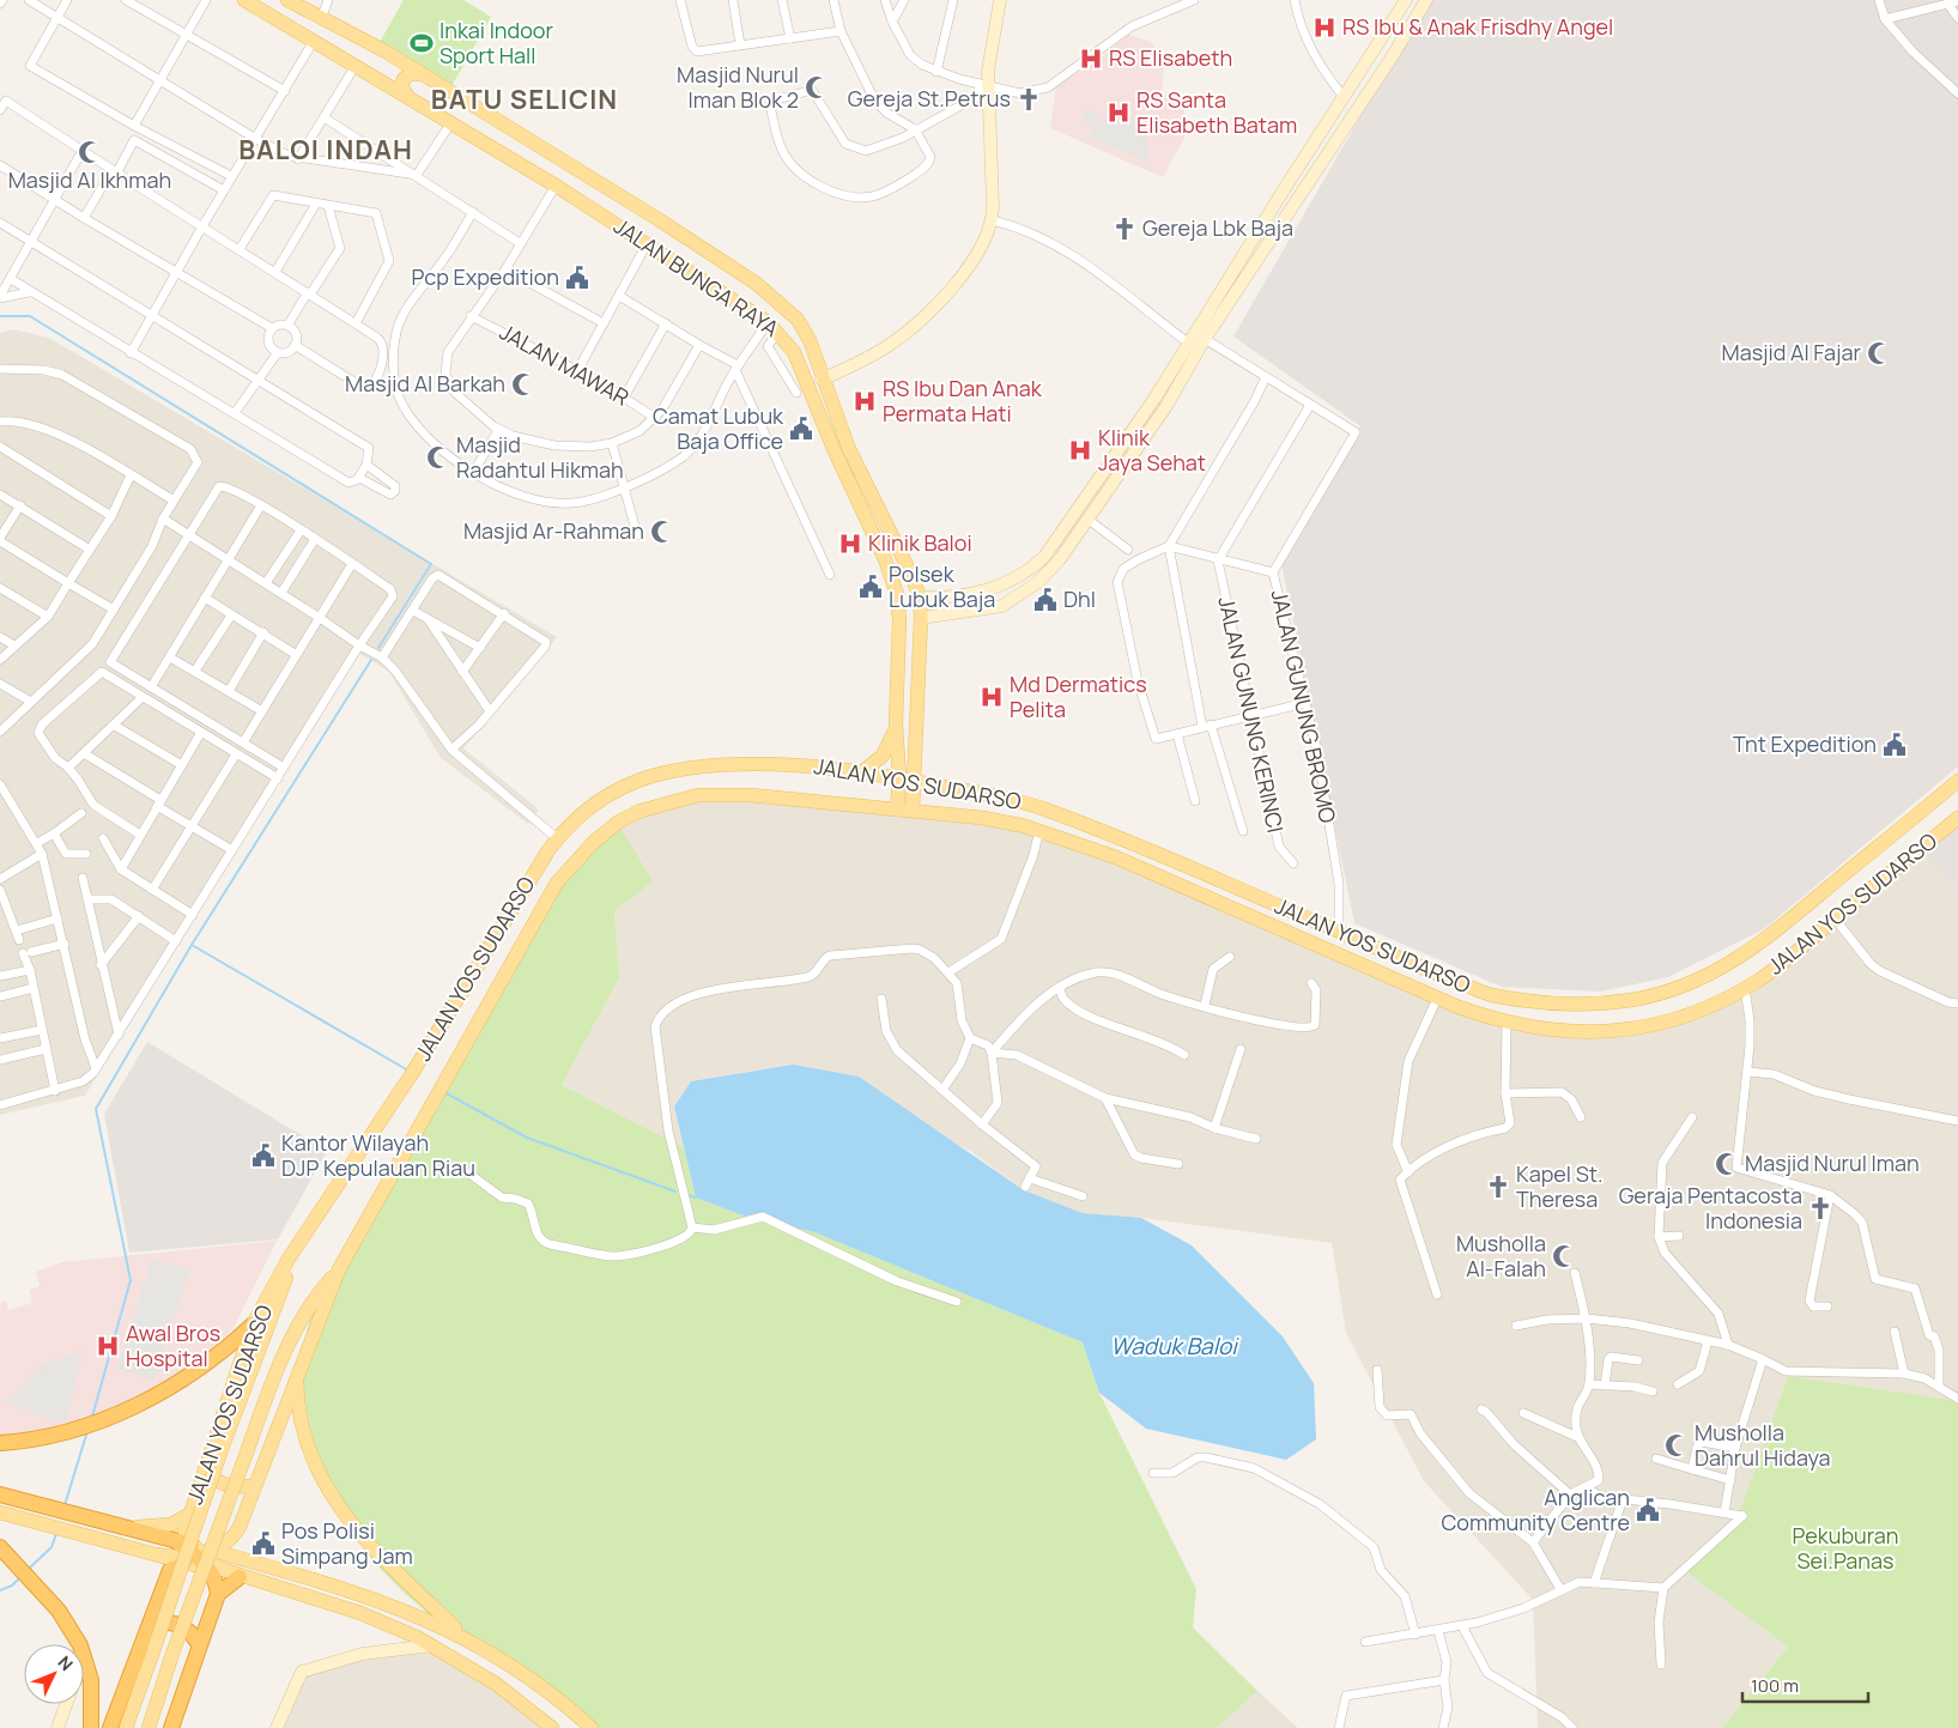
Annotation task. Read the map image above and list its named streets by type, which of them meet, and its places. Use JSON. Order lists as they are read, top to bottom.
{
  "streets": {
    "main road": ["JALAN BUNGA RAYA", "JALAN YOS SUDARSO"],
    "street": ["JALAN MAWAR", "JALAN GUNUNG BROMO", "JALAN GUNUNG KERINCI"]
  },
  "crossings": [
    ["JALAN BUNGA RAYA", "JALAN YOS SUDARSO"],
    ["JALAN GUNUNG BROMO", "JALAN YOS SUDARSO"]
  ],
  "districts": ["BATU SELICIN", "BALOI INDAH"],
  "water": ["Waduk Baloi"],
  "parks": ["Pekuburan Sei.Panas"],
  "places": {
    "hospital": [
      "RS Ibu & Anak Frisdhy Angel",
      "RS Elisabeth",
      "RS Santa Elisabeth Batam",
      "RS Ibu Dan Anak Permata Hati",
      "Klinik Jaya Sehat",
      "Klinik Baloi",
      "Md Dermatics Pelita",
      "Awal Bros Hospital"
    ],
    "sports": ["Inkai Indoor Sport Hall"],
    "mosque": [
      "Masjid Nurul Iman Blok 2",
      "Masjid Al Ikhmah",
      "Masjid Al Fajar",
      "Masjid Al Barkah",
      "Masjid Radahtul Hikmah",
      "Masjid Ar-Rahman",
      "Masjid Nurul Iman",
      "Musholla Al-Falah",
      "Musholla Dahrul Hidaya"
    ],
    "church": [
      "Gereja St.Petrus",
      "Gereja Lbk Baja",
      "Kapel St. Theresa",
      "Geraja Pentacosta Indonesia"
    ],
    "public building": [
      "Pcp Expedition",
      "Camat Lubuk Baja Office",
      "Polsek Lubuk Baja",
      "Dhl",
      "Tnt Expedition",
      "Kantor Wilayah DJP Kepulauan Riau",
      "Anglican Community Centre",
      "Pos Polisi Simpang Jam"
    ]
  },
  "scale_bar": "100 m",
  "north": "top right"
}
